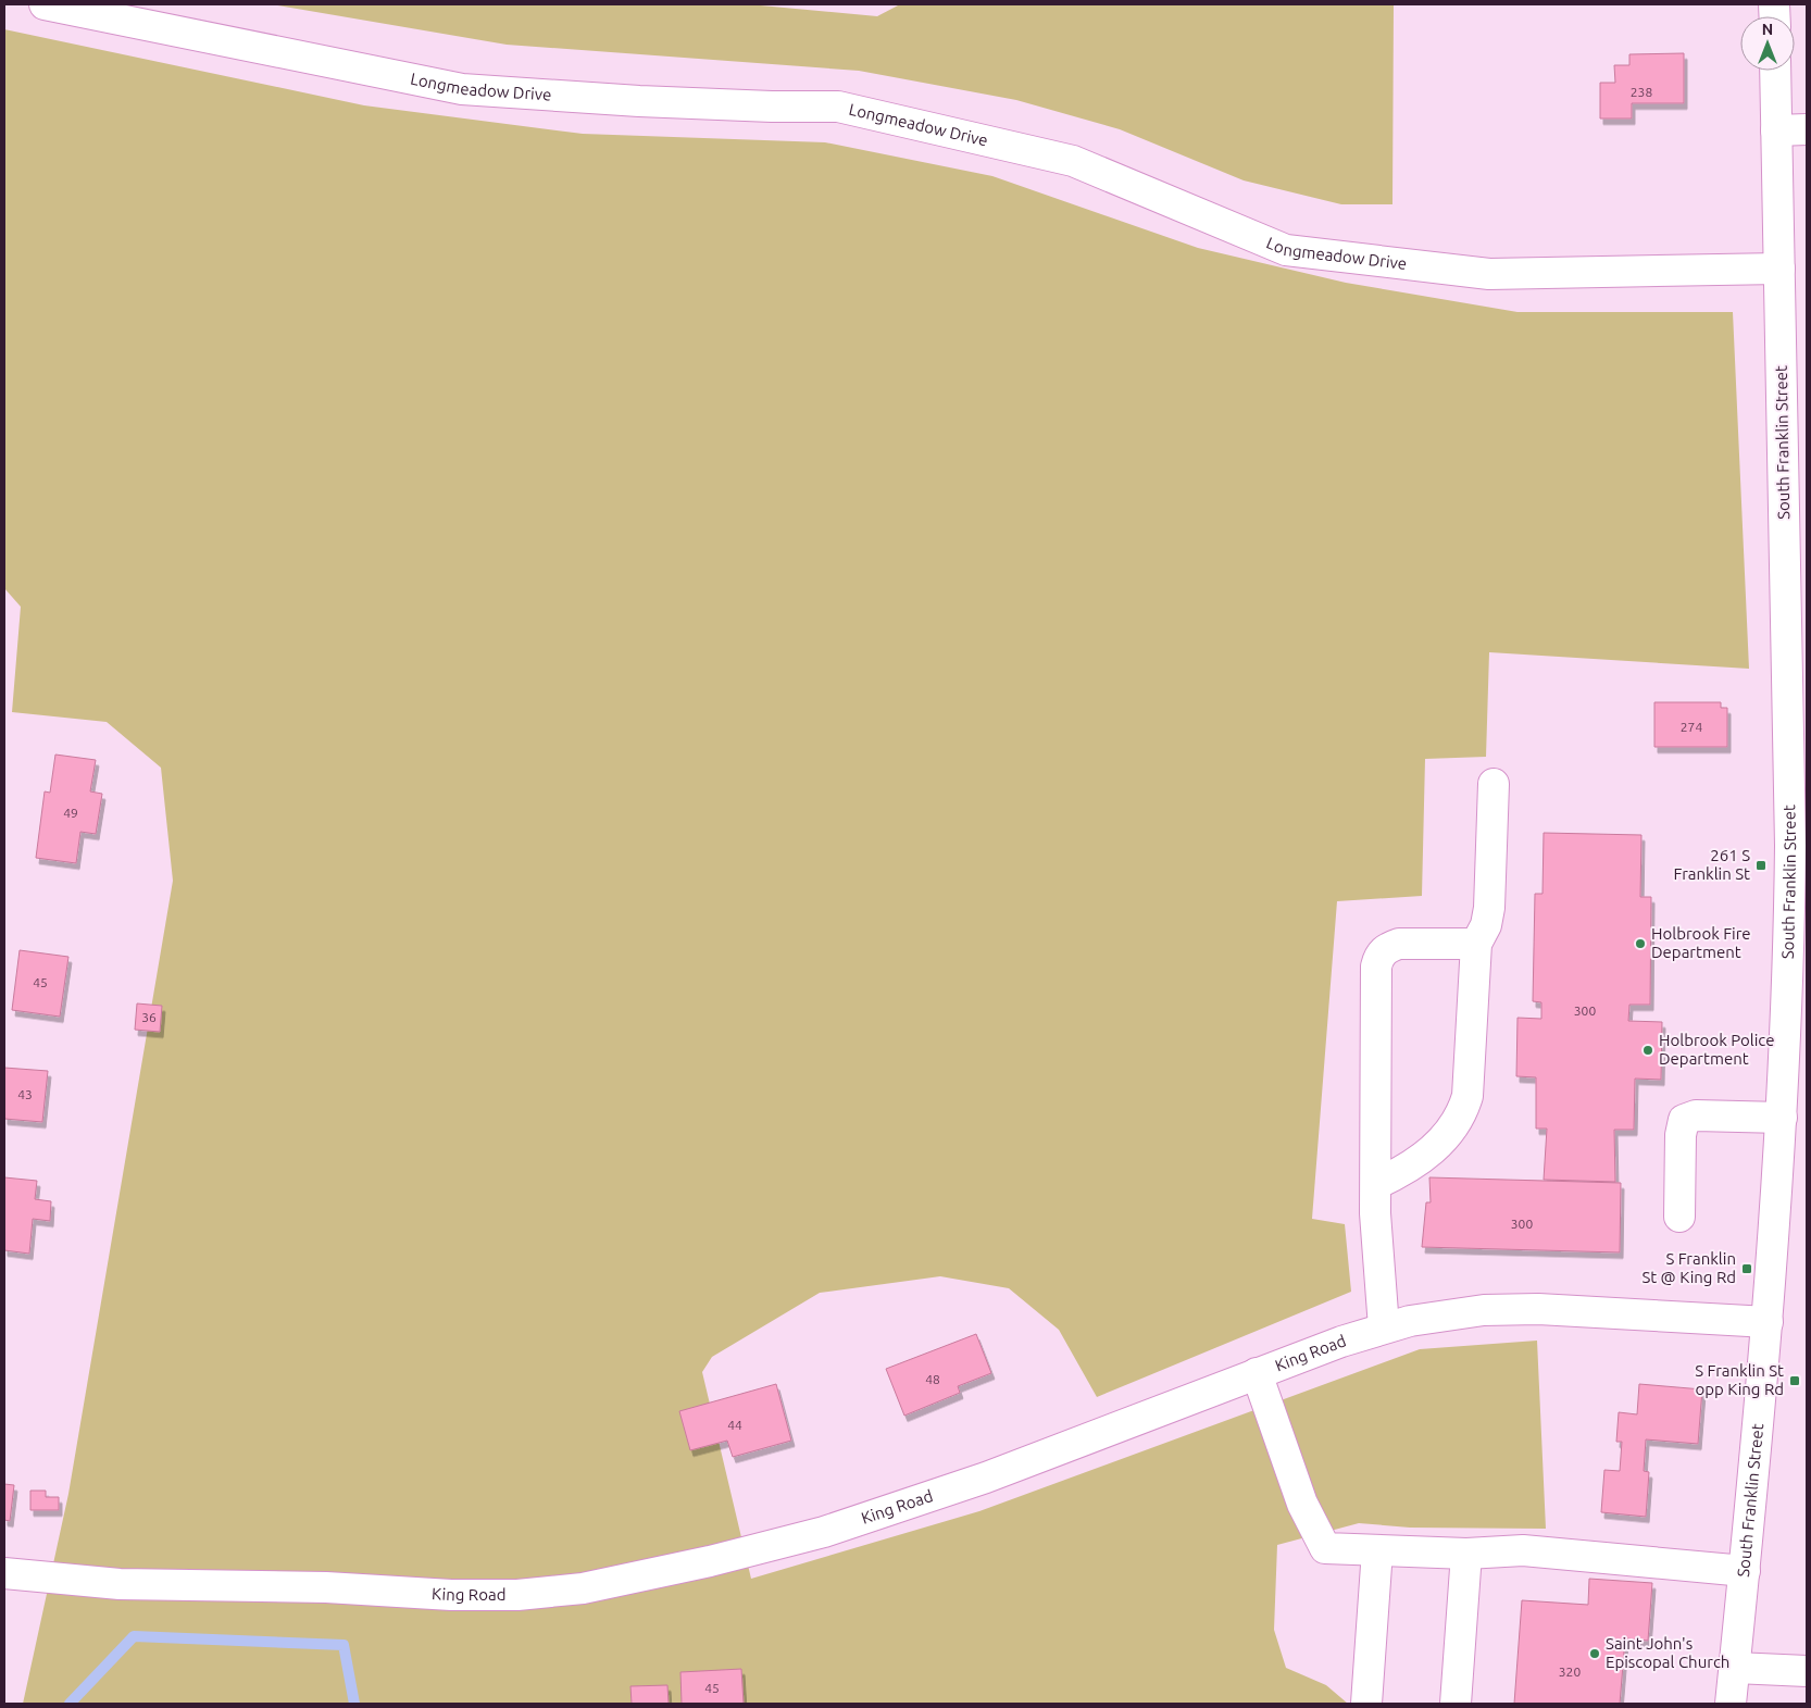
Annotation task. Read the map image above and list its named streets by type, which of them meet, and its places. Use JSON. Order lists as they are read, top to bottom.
{
  "streets": {
    "street": ["Longmeadow Drive", "South Franklin Street", "King Road"]
  },
  "crossings": [
    ["Longmeadow Drive", "South Franklin Street"],
    ["South Franklin Street", "King Road"]
  ],
  "places": {
    "transit": ["261 S Franklin St", "S Franklin St @ King Rd", "S Franklin St opp King Rd"],
    "other": ["Holbrook Fire Department", "Holbrook Police Department", "Saint John's Episcopal Church"]
  },
  "house_numbers": [
    "238",
    "274",
    "49",
    "45",
    "300",
    "36",
    "43",
    "300",
    "48",
    "44",
    "320",
    "45"
  ],
  "north": "top"
}
